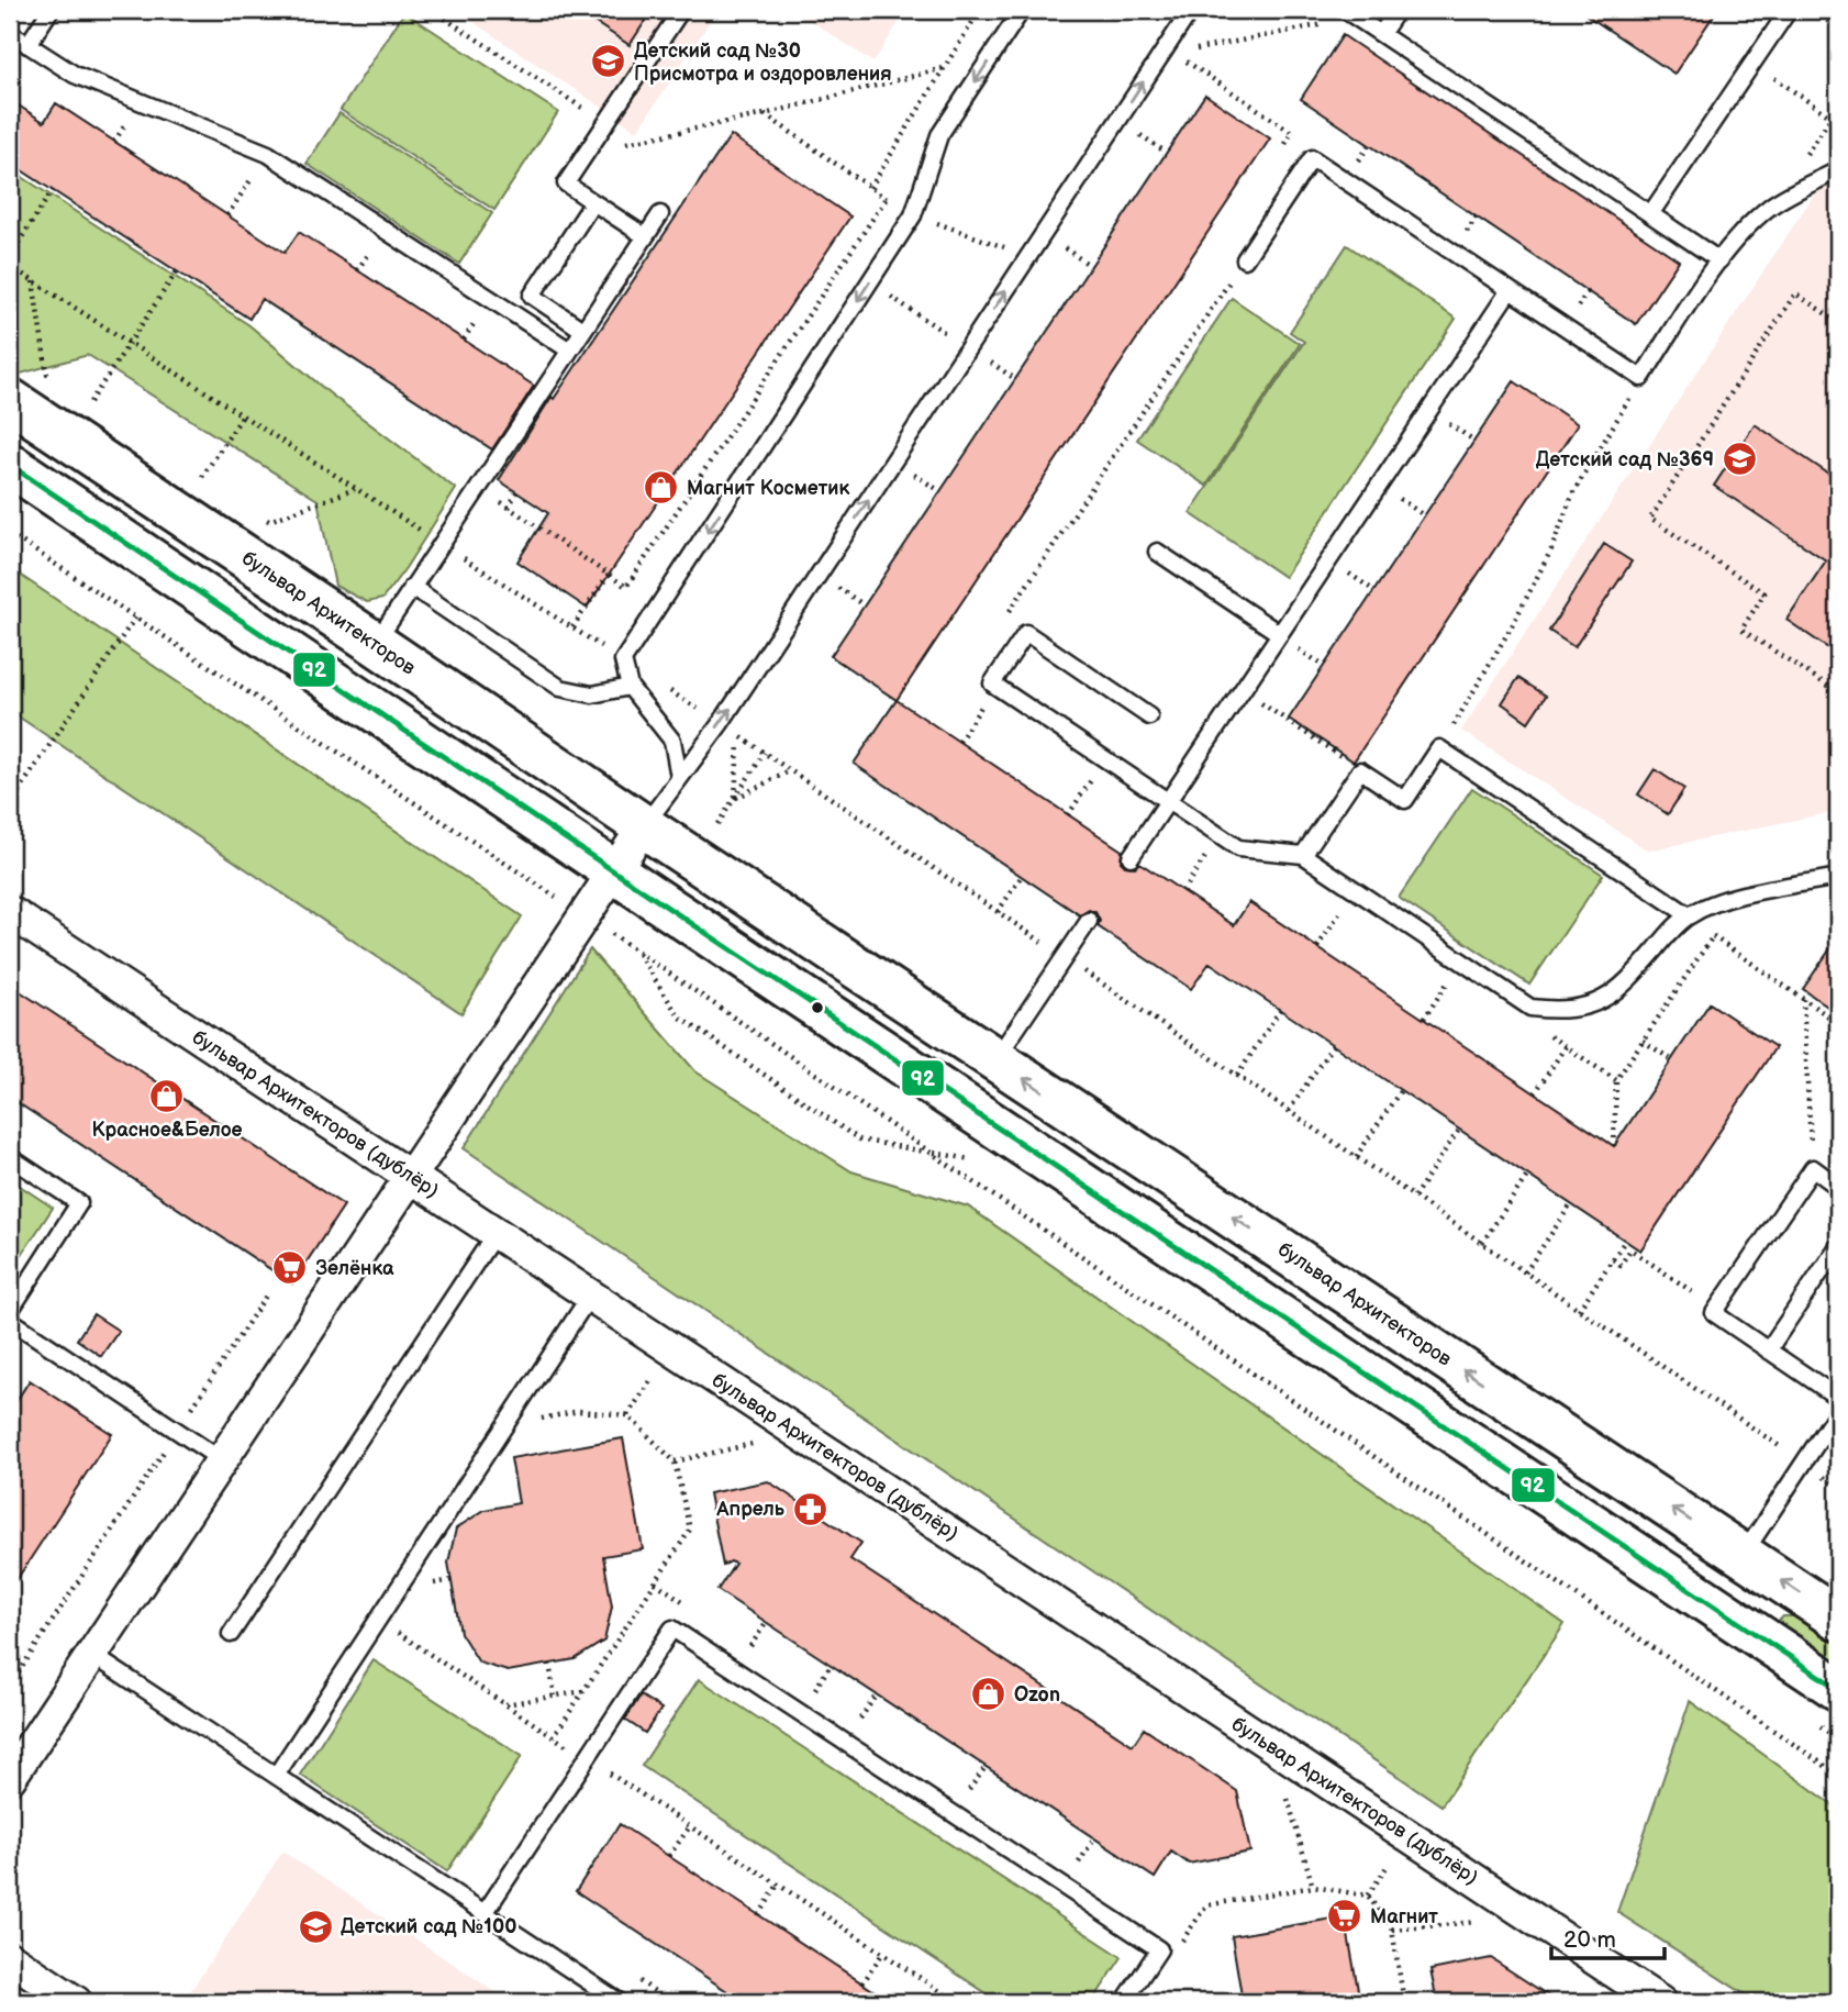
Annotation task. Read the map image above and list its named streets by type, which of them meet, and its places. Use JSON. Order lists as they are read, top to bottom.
{
  "streets": {
    "main road": ["бульвар Архитекторов"],
    "street": ["бульвар Архитекторов (дублёр)"]
  },
  "places": {
    "school or university": ["Детский сад №30 Присмотра и оздоровления", "Детский сад №369", "Детский сад №100"],
    "shop": ["Магнит Косметик", "Красное&Белое", "Ozon"],
    "supermarket": ["Зелёнка", "Магнит"],
    "pharmacy": ["Апрель"]
  },
  "lines": ["transit line 92"],
  "scale_bar": "20 m"
}
